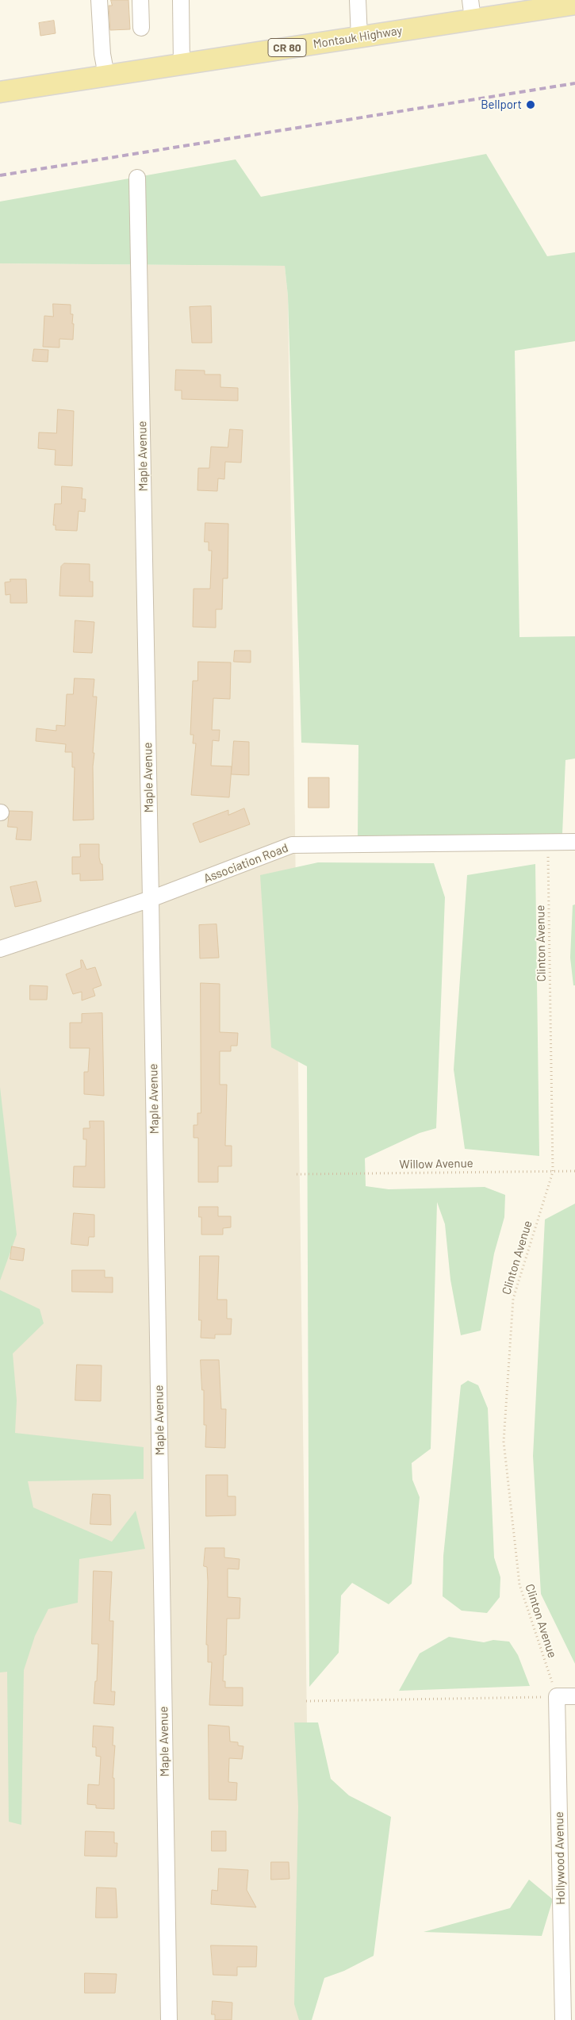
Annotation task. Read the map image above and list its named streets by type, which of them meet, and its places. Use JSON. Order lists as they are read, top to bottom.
{
  "streets": {
    "main road": ["Montauk Highway", "CR 80"],
    "street": ["Maple Avenue", "Association Road", "Hollywood Avenue"],
    "path": ["Clinton Avenue", "Willow Avenue"]
  },
  "crossings": [
    ["Maple Avenue", "Association Road"],
    ["Association Road", "Clinton Avenue"],
    ["Clinton Avenue", "Willow Avenue"],
    ["Clinton Avenue", "Hollywood Avenue"]
  ],
  "places": ["Bellport"]
}
